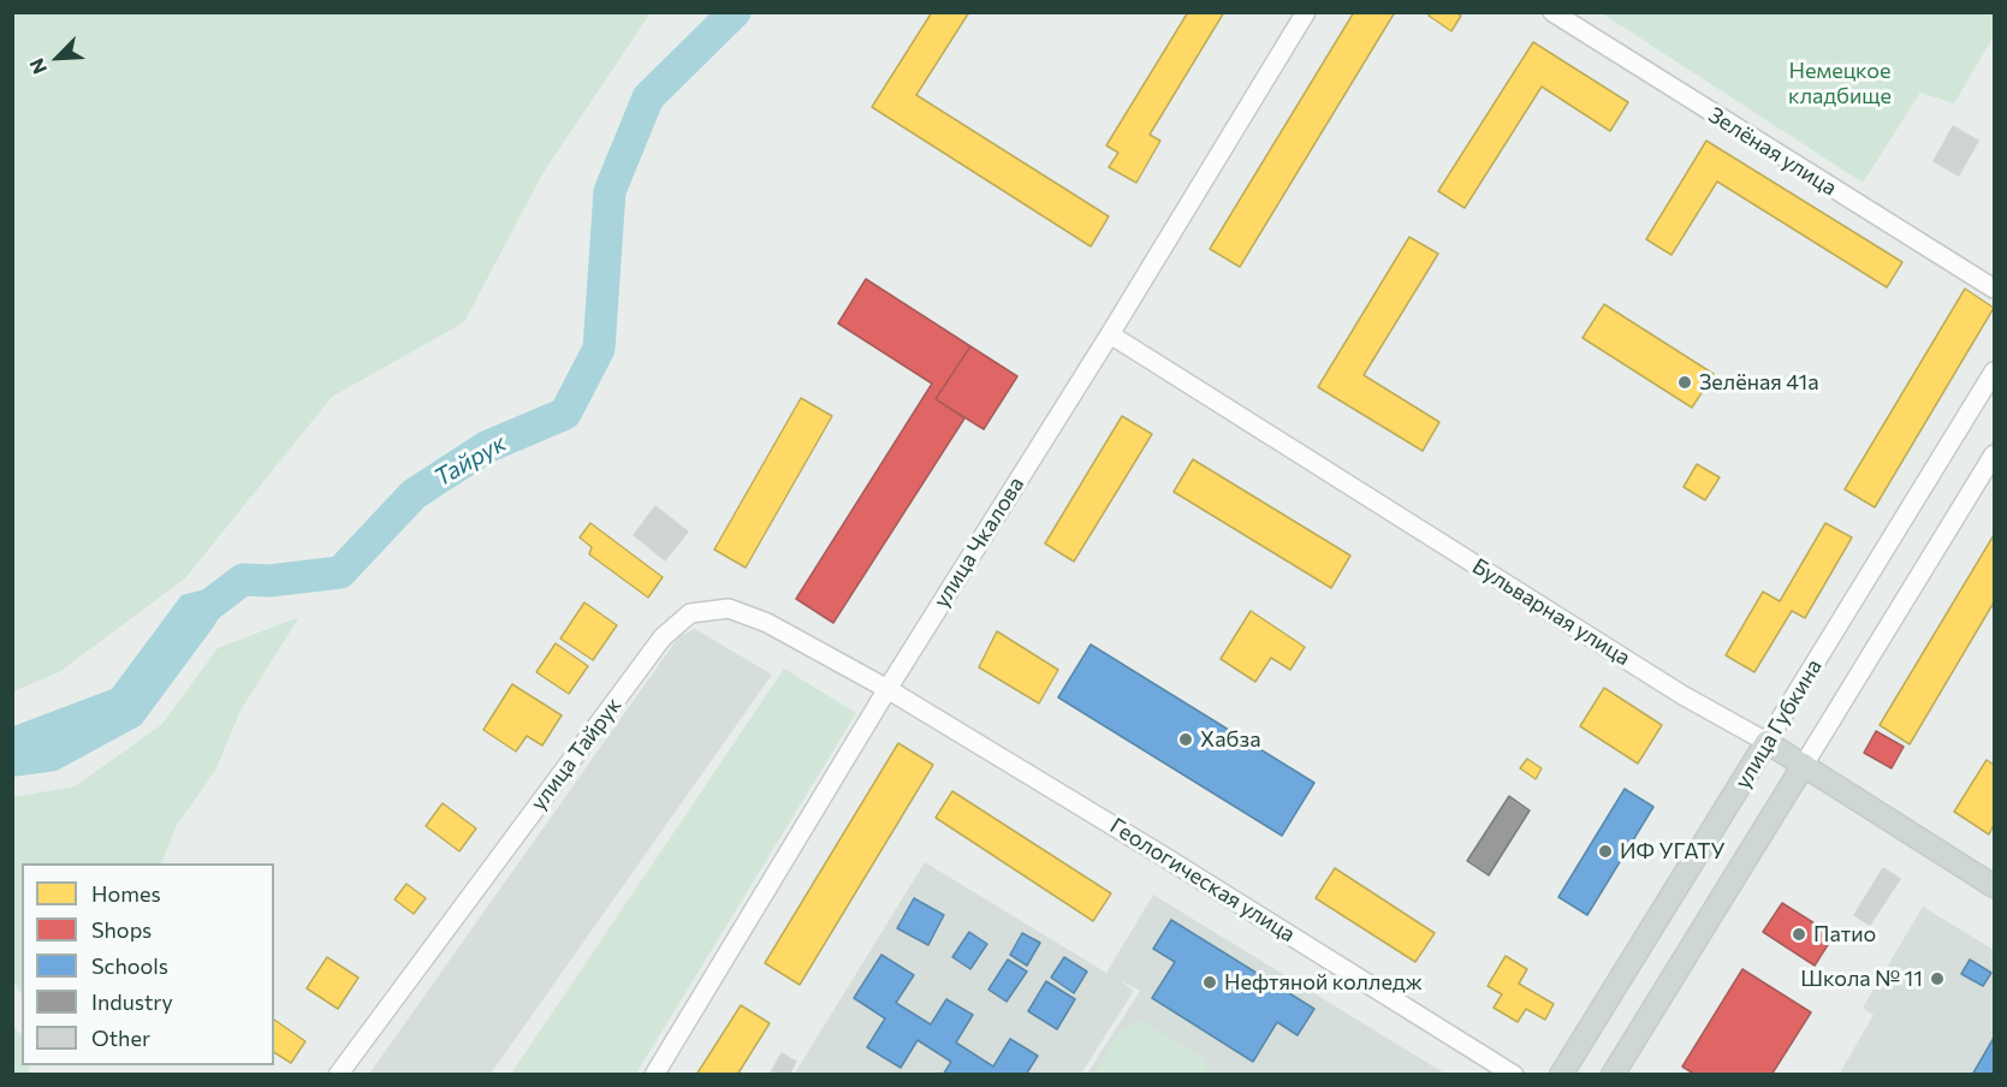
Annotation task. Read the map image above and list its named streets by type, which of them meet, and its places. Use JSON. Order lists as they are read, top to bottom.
{
  "streets": {
    "main road": ["Бульварная улица", "улица Губкина"],
    "street": [
      "Зелёная улица",
      "улица Чкалова",
      "улица Тайрук",
      "Геологическая улица"
    ]
  },
  "crossings": [
    ["улица Чкалова", "Бульварная улица"],
    ["улица Чкалова", "улица Тайрук"],
    ["улица Чкалова", "Геологическая улица"],
    ["Бульварная улица", "улица Губкина"],
    ["улица Тайрук", "Геологическая улица"]
  ],
  "water": ["Тайрук"],
  "parks": ["Немецкое кладбище"],
  "places": [
    "Зелёная 41а",
    "Хабза",
    "ИФ УГАТУ",
    "Патио",
    "Школа № 11",
    "Нефтяной колледж"
  ],
  "legend": [
    "Homes",
    "Shops",
    "Schools",
    "Industry",
    "Other"
  ],
  "north": "bottom left"
}
